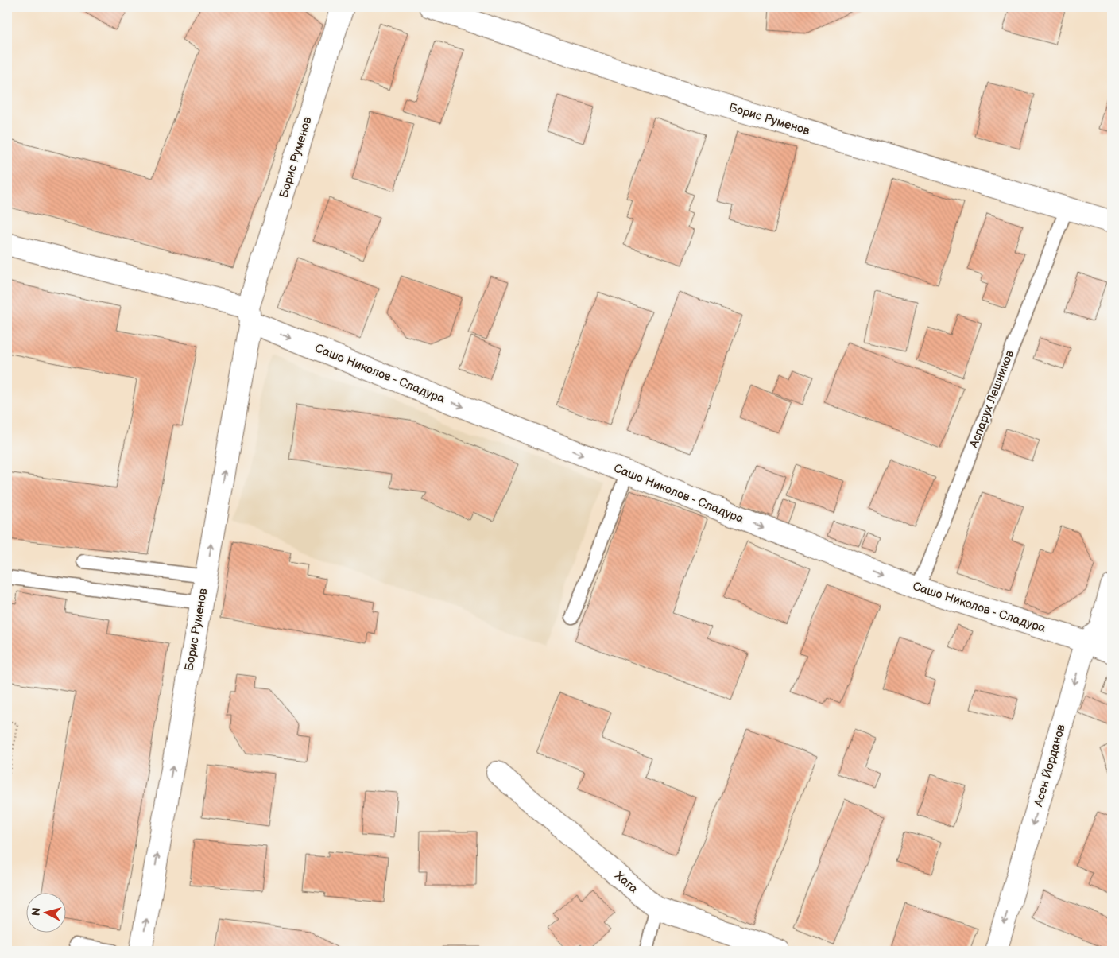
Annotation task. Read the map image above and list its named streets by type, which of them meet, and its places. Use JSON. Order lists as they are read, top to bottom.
{
  "streets": {
    "street": [
      "Борис Руменов",
      "Сашо Николов - Сладура",
      "Асен Йорданов",
      "Хага"
    ],
    "lane": ["Аспарух Лешников"]
  },
  "crossings": [
    ["Борис Руменов", "Сашо Николов - Сладура"],
    ["Борис Руменов", "Аспарух Лешников"],
    ["Сашо Николов - Сладура", "Аспарух Лешников"],
    ["Сашо Николов - Сладура", "Асен Йорданов"]
  ],
  "one_way": ["Борис Руменов", "Сашо Николов - Сладура", "Асен Йорданов"],
  "north": "left"
}
